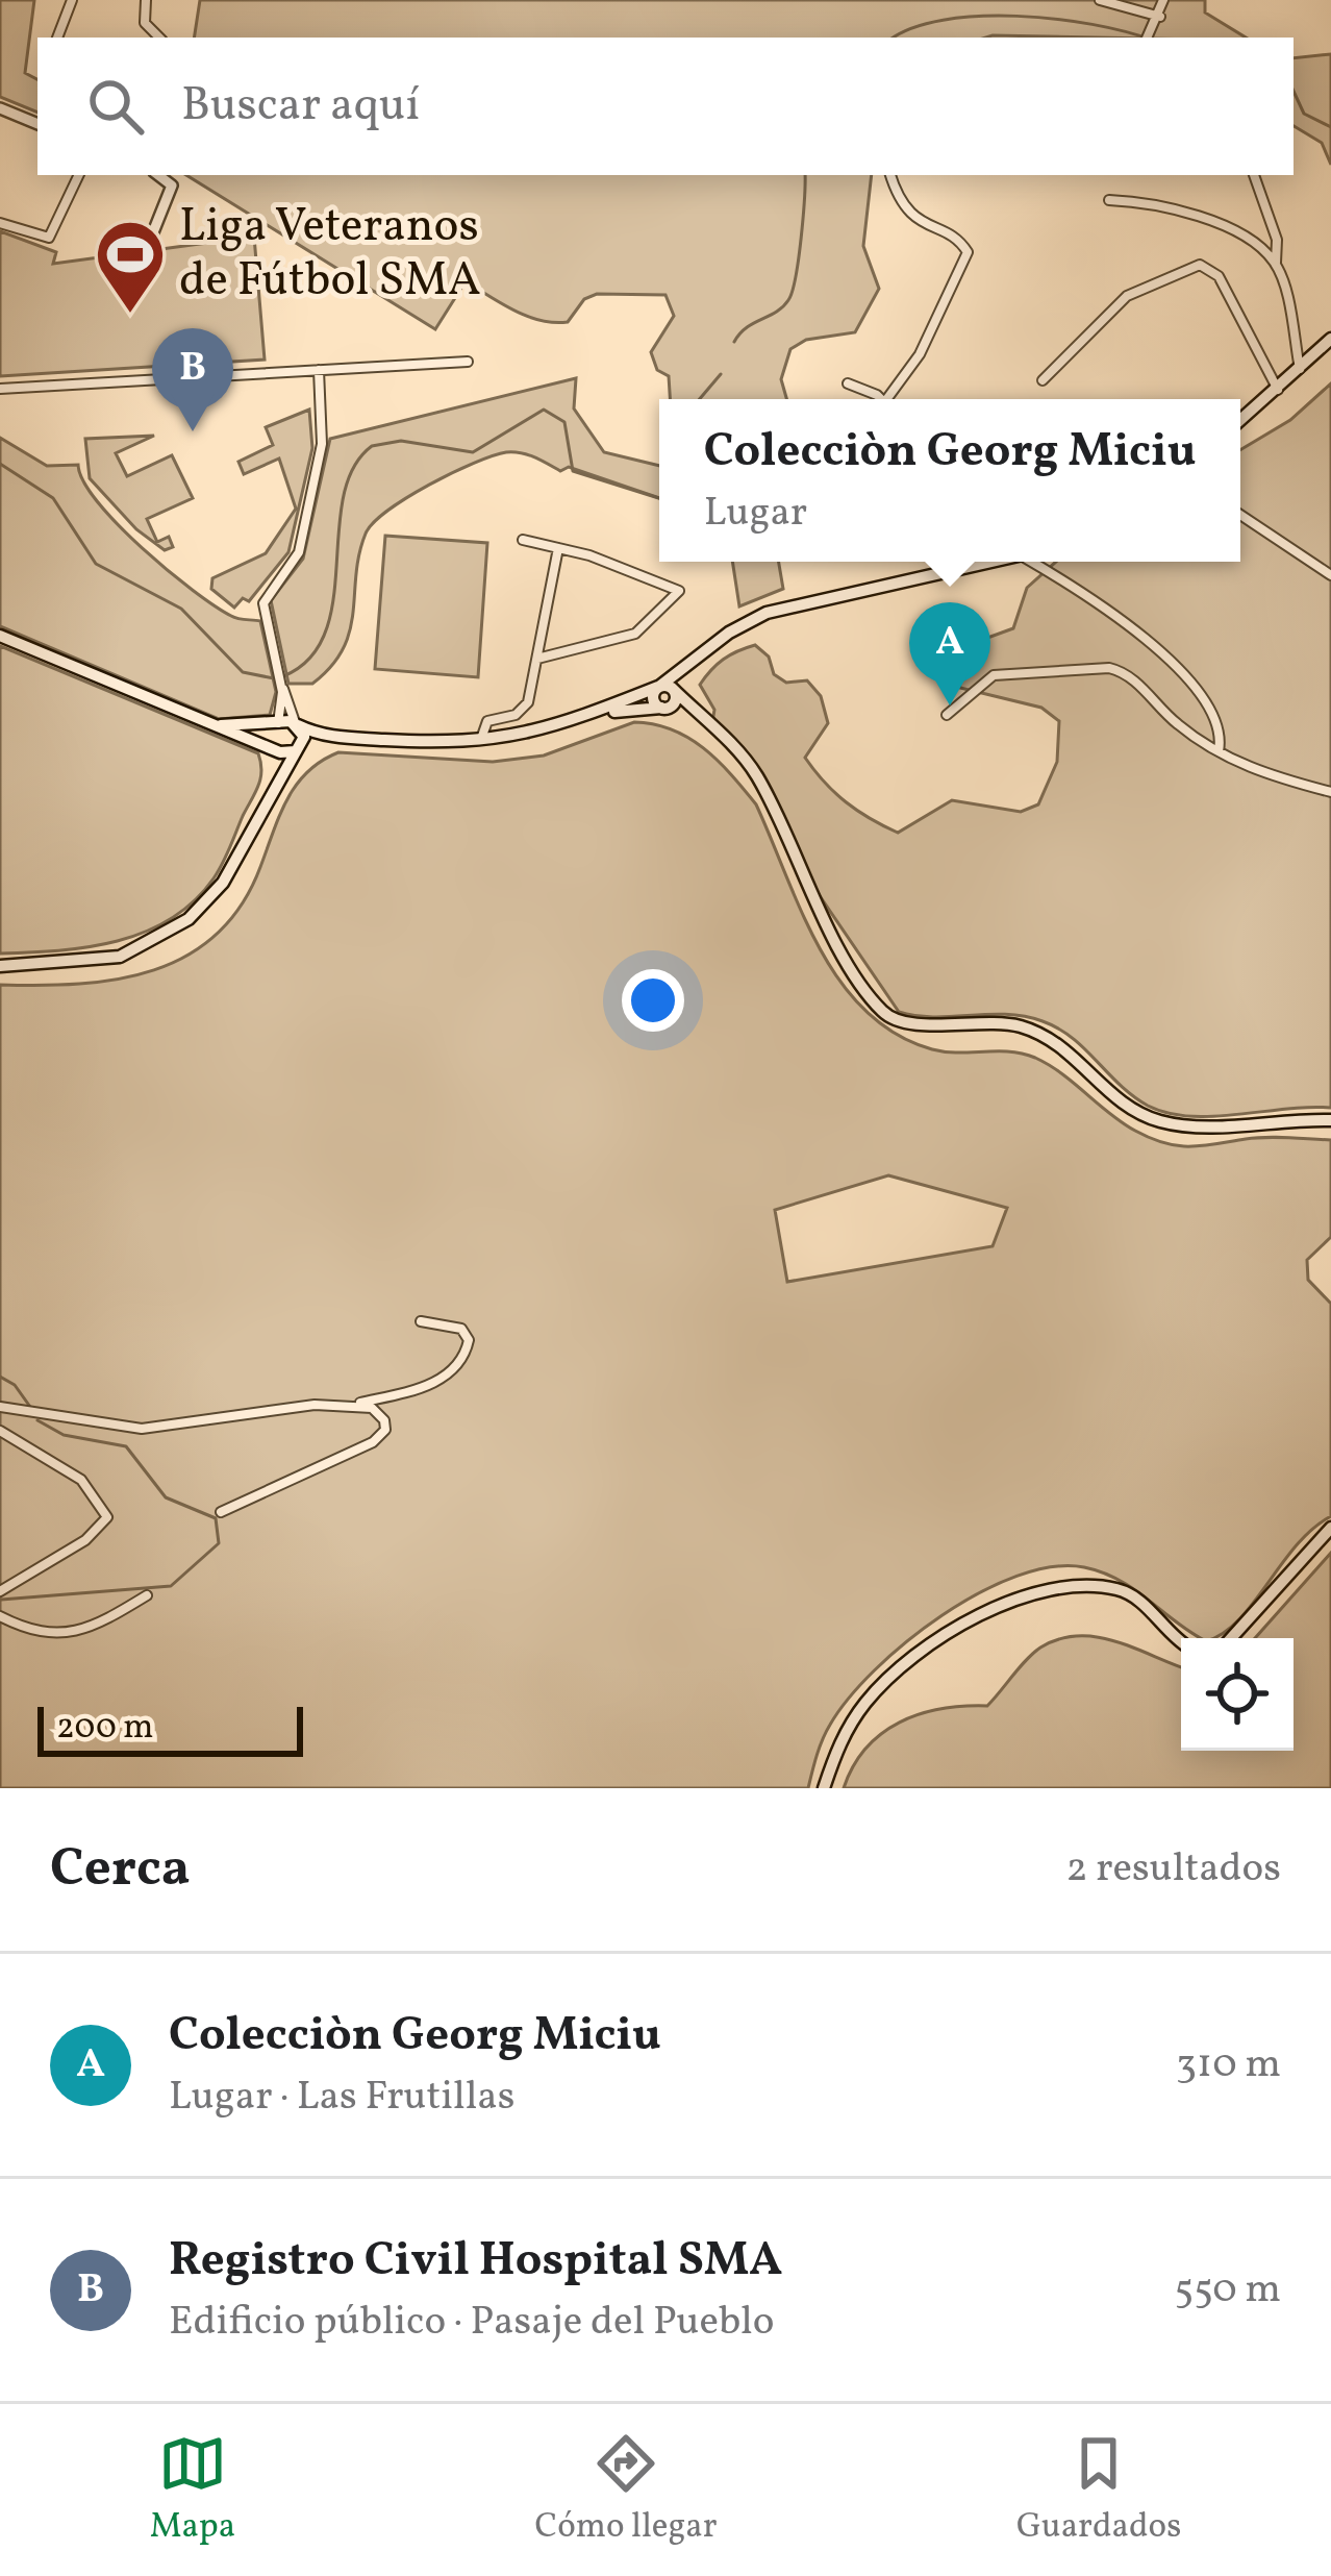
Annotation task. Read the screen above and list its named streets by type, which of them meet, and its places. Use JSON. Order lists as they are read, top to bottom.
{
  "places": {
    "sports": ["Liga Veteranos de Fútbol SMA"]
  },
  "scale_bar": "200 m",
  "page": {
    "search": "Buscar aquí",
    "pins": ["B", "A"],
    "popup": ["Colecciòn Georg Miciu", "Lugar"],
    "scale": "200 m",
    "heading": ["Cerca", "2 resultados"],
    "list": [
      {
        "mark": "A",
        "name": "Colecciòn Georg Miciu",
        "note": "Lugar · Las Frutillas",
        "value": "310 m"
      },
      {
        "mark": "B",
        "name": "Registro Civil Hospital SMA",
        "note": "Edificio público · Pasaje del Pueblo",
        "value": "550 m"
      }
    ],
    "nav": ["Mapa", "Cómo llegar", "Guardados"]
  }
}
